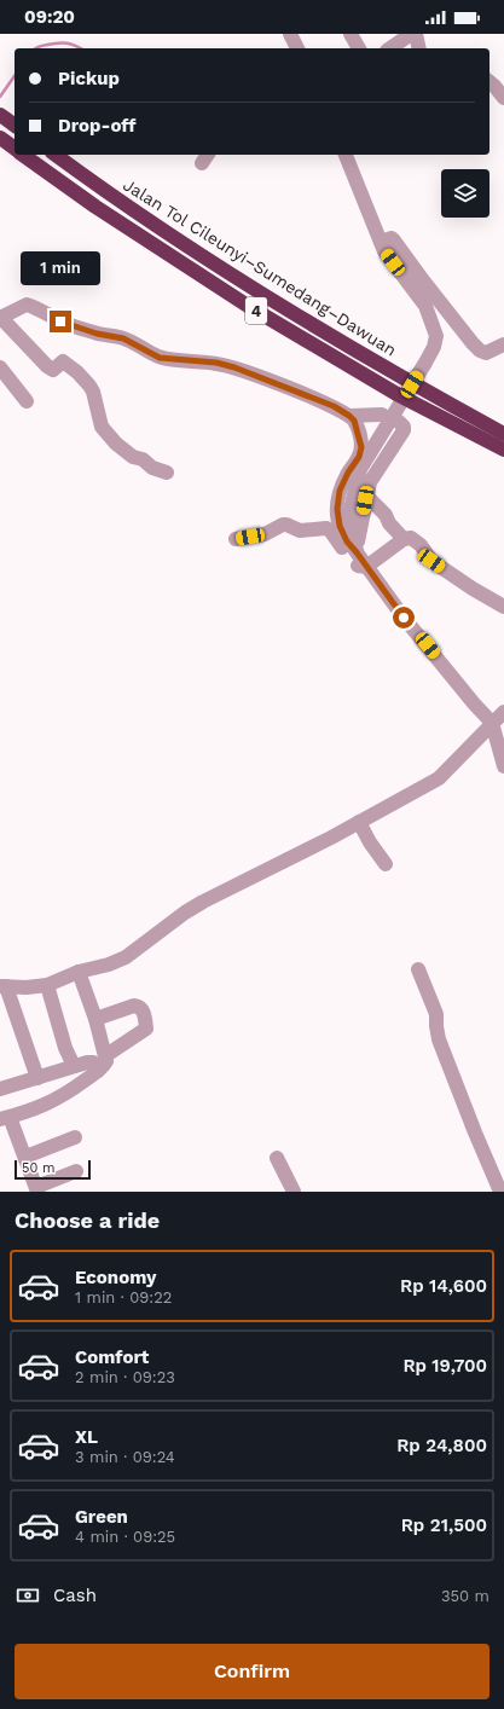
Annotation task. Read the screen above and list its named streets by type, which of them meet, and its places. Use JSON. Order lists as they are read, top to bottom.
{
  "streets": {
    "highway": ["Jalan Tol Cileunyi–Sumedang–Dawuan", "4"]
  },
  "scale_bar": "50 m",
  "page": {
    "status": "09:20",
    "banner": ["Pickup", "Drop-off"],
    "bubble": "1 min",
    "scale": "50 m",
    "heading": "Choose a ride",
    "list": [
      {
        "name": "Economy",
        "note": "1 min · 09:22",
        "value": "Rp 14,600"
      },
      {
        "name": "Comfort",
        "note": "2 min · 09:23",
        "value": "Rp 19,700"
      },
      {
        "name": "XL",
        "note": "3 min · 09:24",
        "value": "Rp 24,800"
      },
      {
        "name": "Green",
        "note": "4 min · 09:25",
        "value": "Rp 21,500"
      }
    ],
    "pay": ["Cash", "350 m"],
    "buttons": "Confirm"
  }
}
